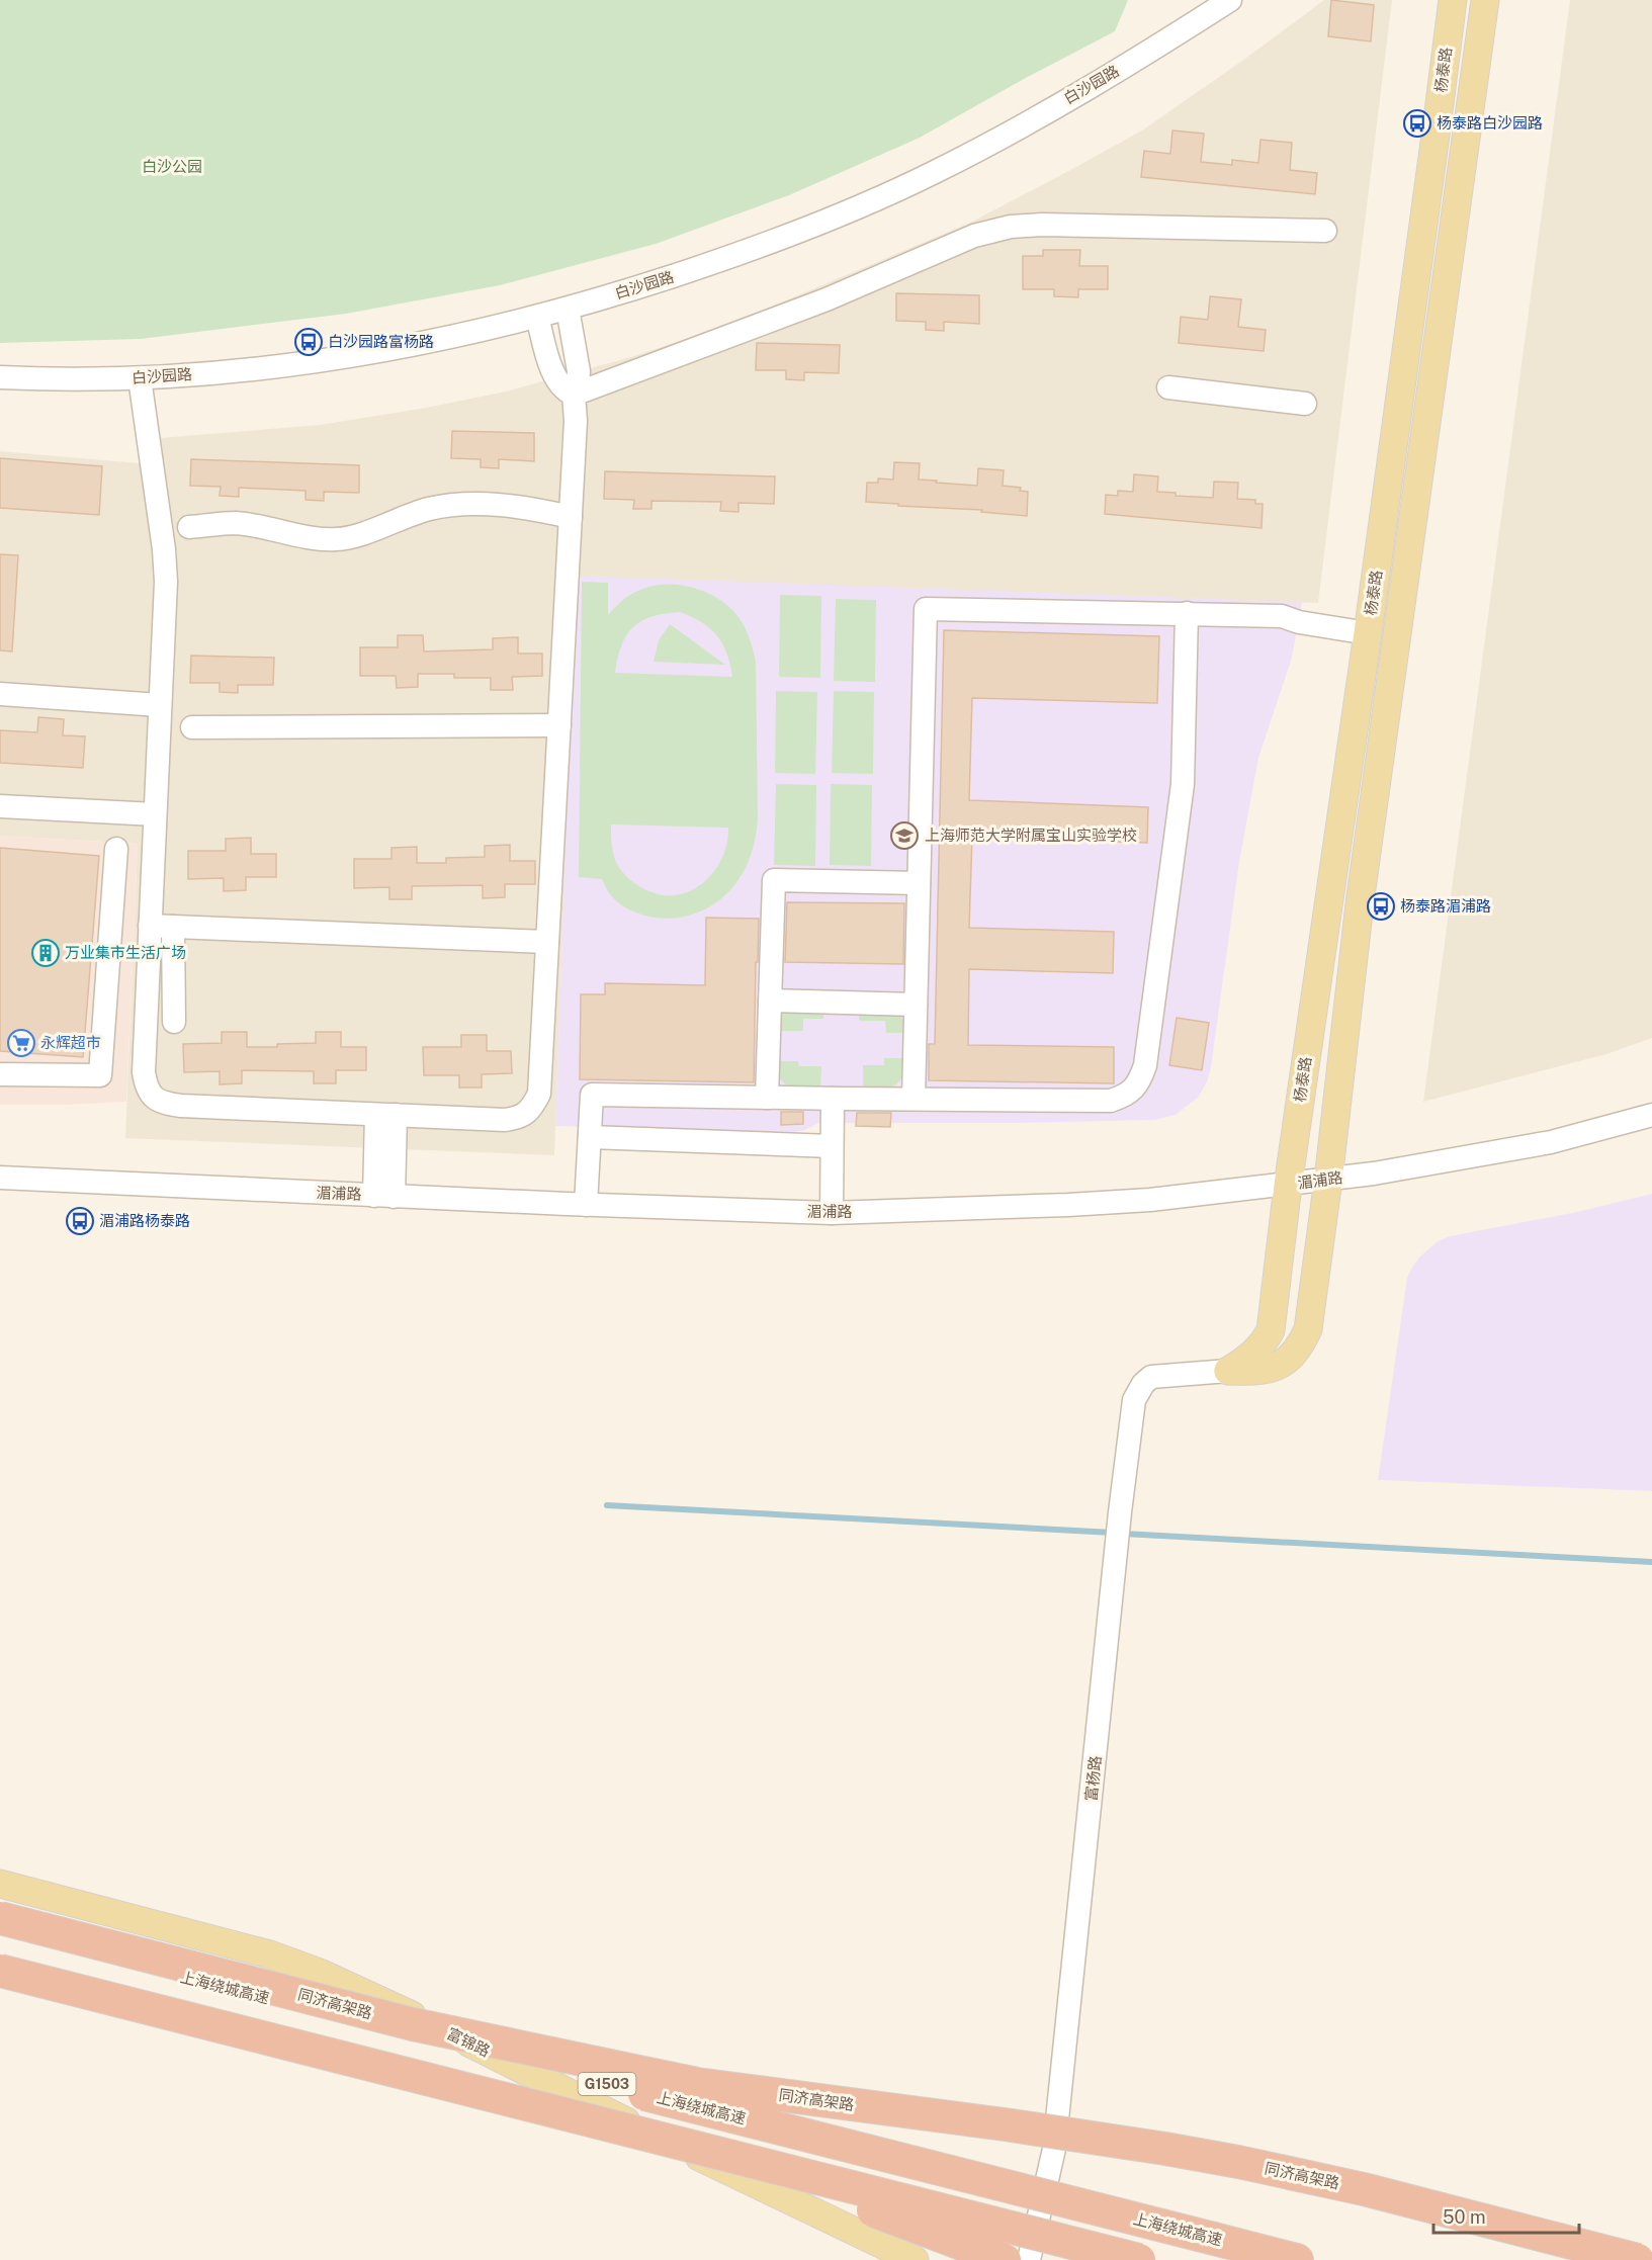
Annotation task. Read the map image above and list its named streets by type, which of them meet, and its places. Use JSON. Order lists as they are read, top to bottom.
{
  "streets": {
    "highway": ["上海绕城高速", "同济高架路", "G1503"],
    "main road": ["杨泰路", "富锦路"],
    "street": ["白沙园路", "湄浦路", "富杨路"]
  },
  "crossings": [
    ["杨泰路", "湄浦路"],
    ["杨泰路", "富杨路"]
  ],
  "parks": ["白沙公园"],
  "places": {
    "bus stop": [
      "杨泰路白沙园路",
      "白沙园路富杨路",
      "杨泰路湄浦路",
      "湄浦路杨泰路"
    ],
    "school or university": ["上海师范大学附属宝山实验学校"],
    "building": ["万业集市生活广场"],
    "supermarket": ["永辉超市"]
  },
  "scale_bar": "50 m"
}
